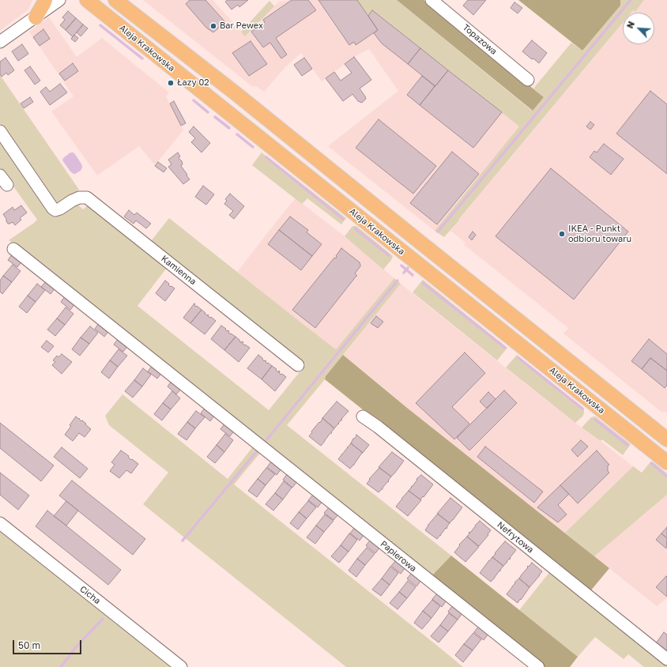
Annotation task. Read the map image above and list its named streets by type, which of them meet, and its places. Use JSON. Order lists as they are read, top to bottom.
{
  "streets": {
    "main road": ["Aleja Krakowska"],
    "street": [
      "Topazowa",
      "Kamienna",
      "Nefrytowa",
      "Papierowa",
      "Cicha"
    ]
  },
  "places": ["Bar Pewex", "Łazy 02", "IKEA - Punkt odbioru towaru"],
  "scale_bar": "50 m",
  "north": "top left"
}
